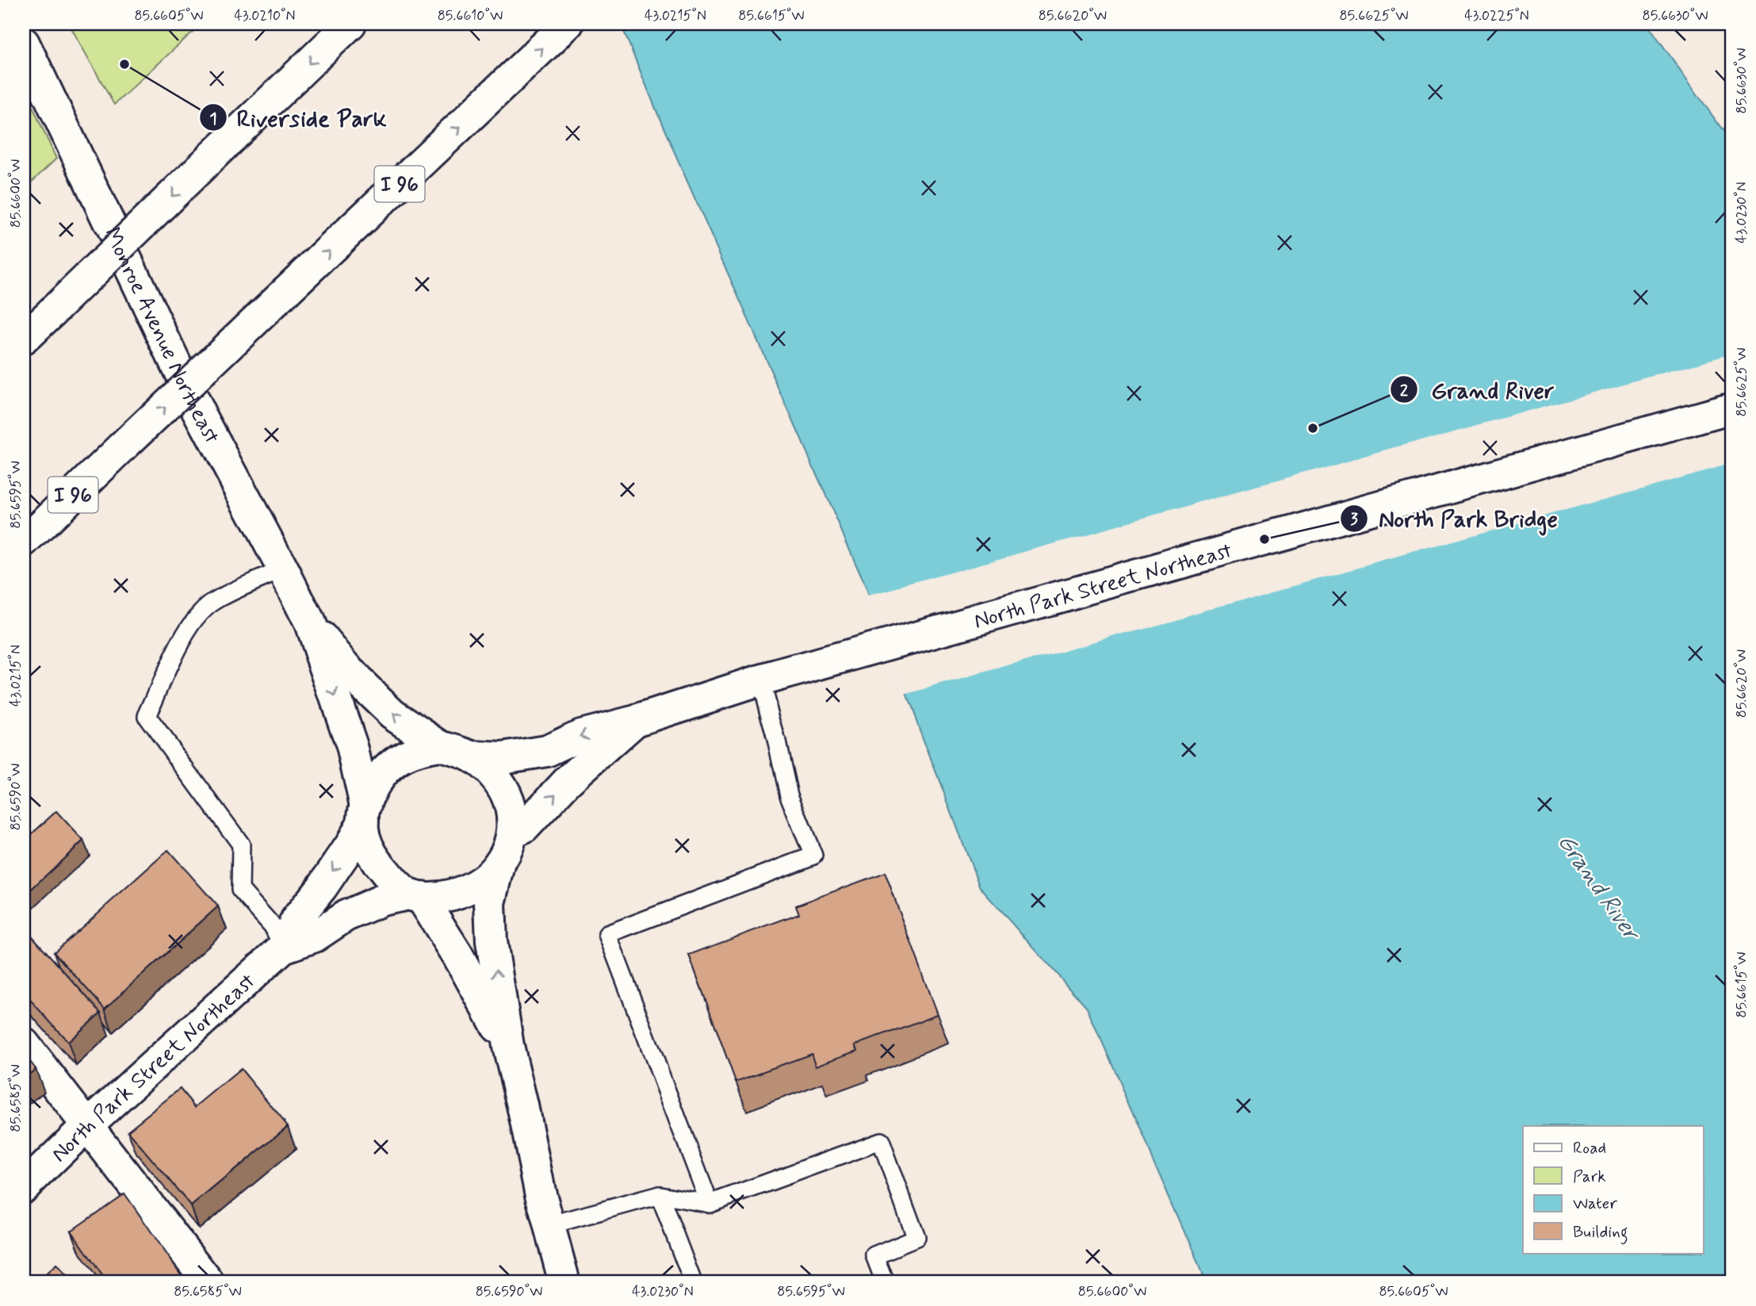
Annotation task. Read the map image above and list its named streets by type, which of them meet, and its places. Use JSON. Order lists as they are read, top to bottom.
{
  "streets": {
    "main road": ["I 96", "Monroe Avenue Northeast", "North Park Street Northeast"]
  },
  "crossings": [
    ["Monroe Avenue Northeast", "North Park Street Northeast"]
  ],
  "water": ["Grand River"],
  "places": ["Riverside Park", "Grand River", "North Park Bridge"],
  "legend": [
    "Road",
    "Park",
    "Water",
    "Building"
  ],
  "coordinates": [
    "85.6605°W",
    "43.0210°N",
    "85.6610°W",
    "43.0215°N",
    "85.6615°W",
    "85.6620°W",
    "85.6625°W",
    "43.0225°N",
    "85.6630°W",
    "85.6600°W",
    "43.0230°N",
    "85.6595°W",
    "85.6590°W",
    "85.6585°W"
  ]
}
